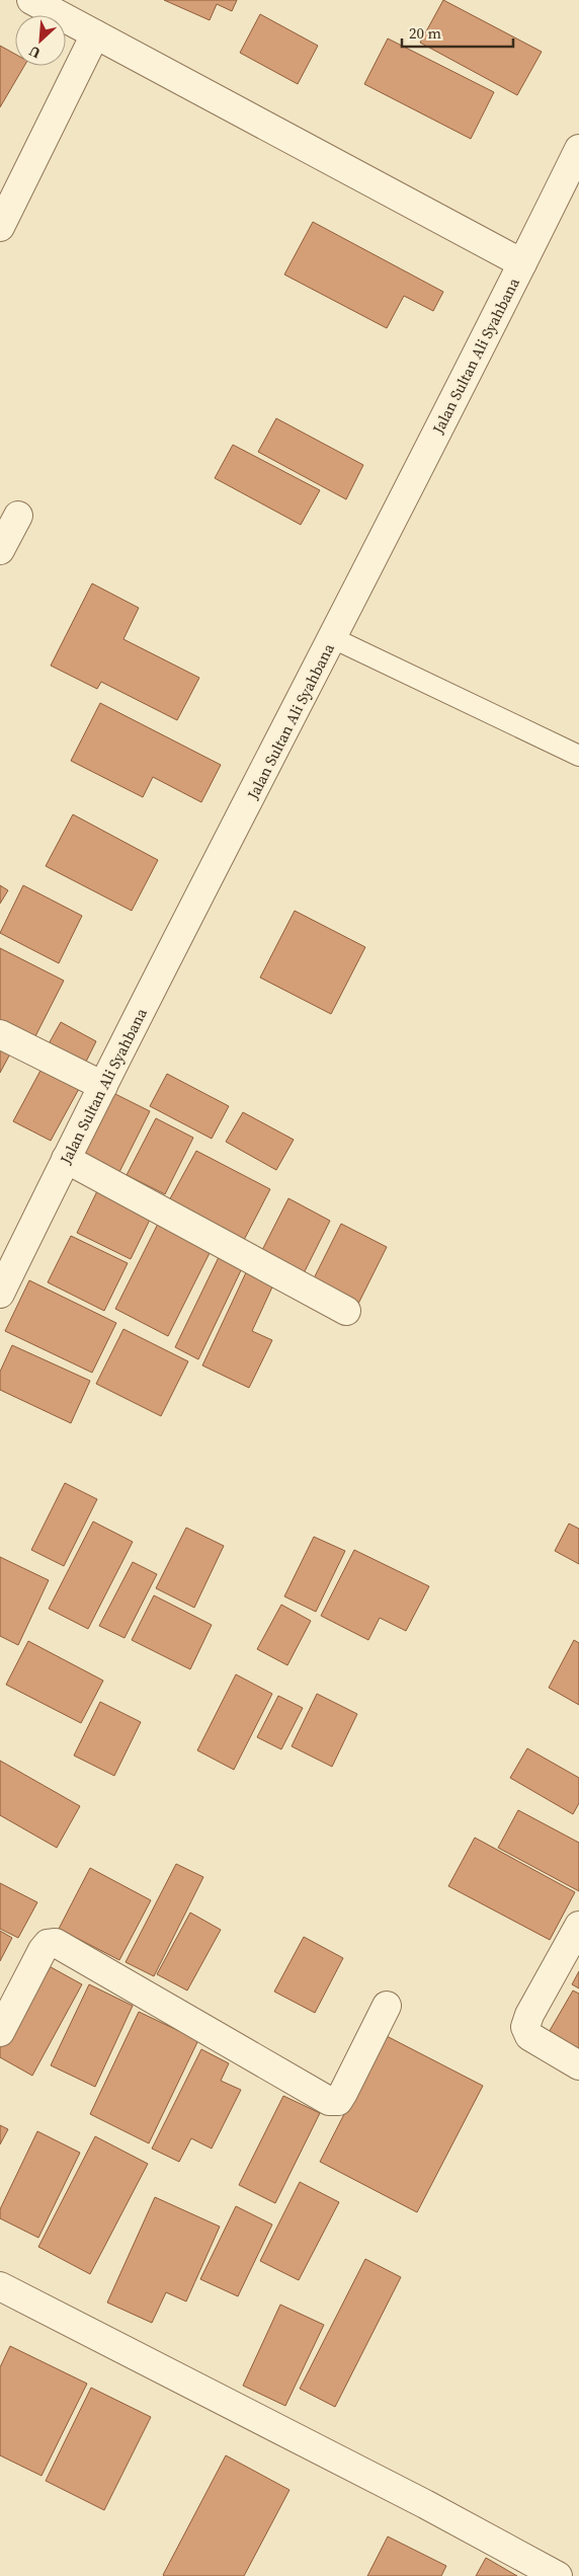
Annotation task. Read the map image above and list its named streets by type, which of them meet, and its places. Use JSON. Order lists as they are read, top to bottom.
{
  "streets": {
    "street": ["Jalan Sultan Ali Syahbana"]
  },
  "scale_bar": "20 m",
  "north": "bottom left"
}
